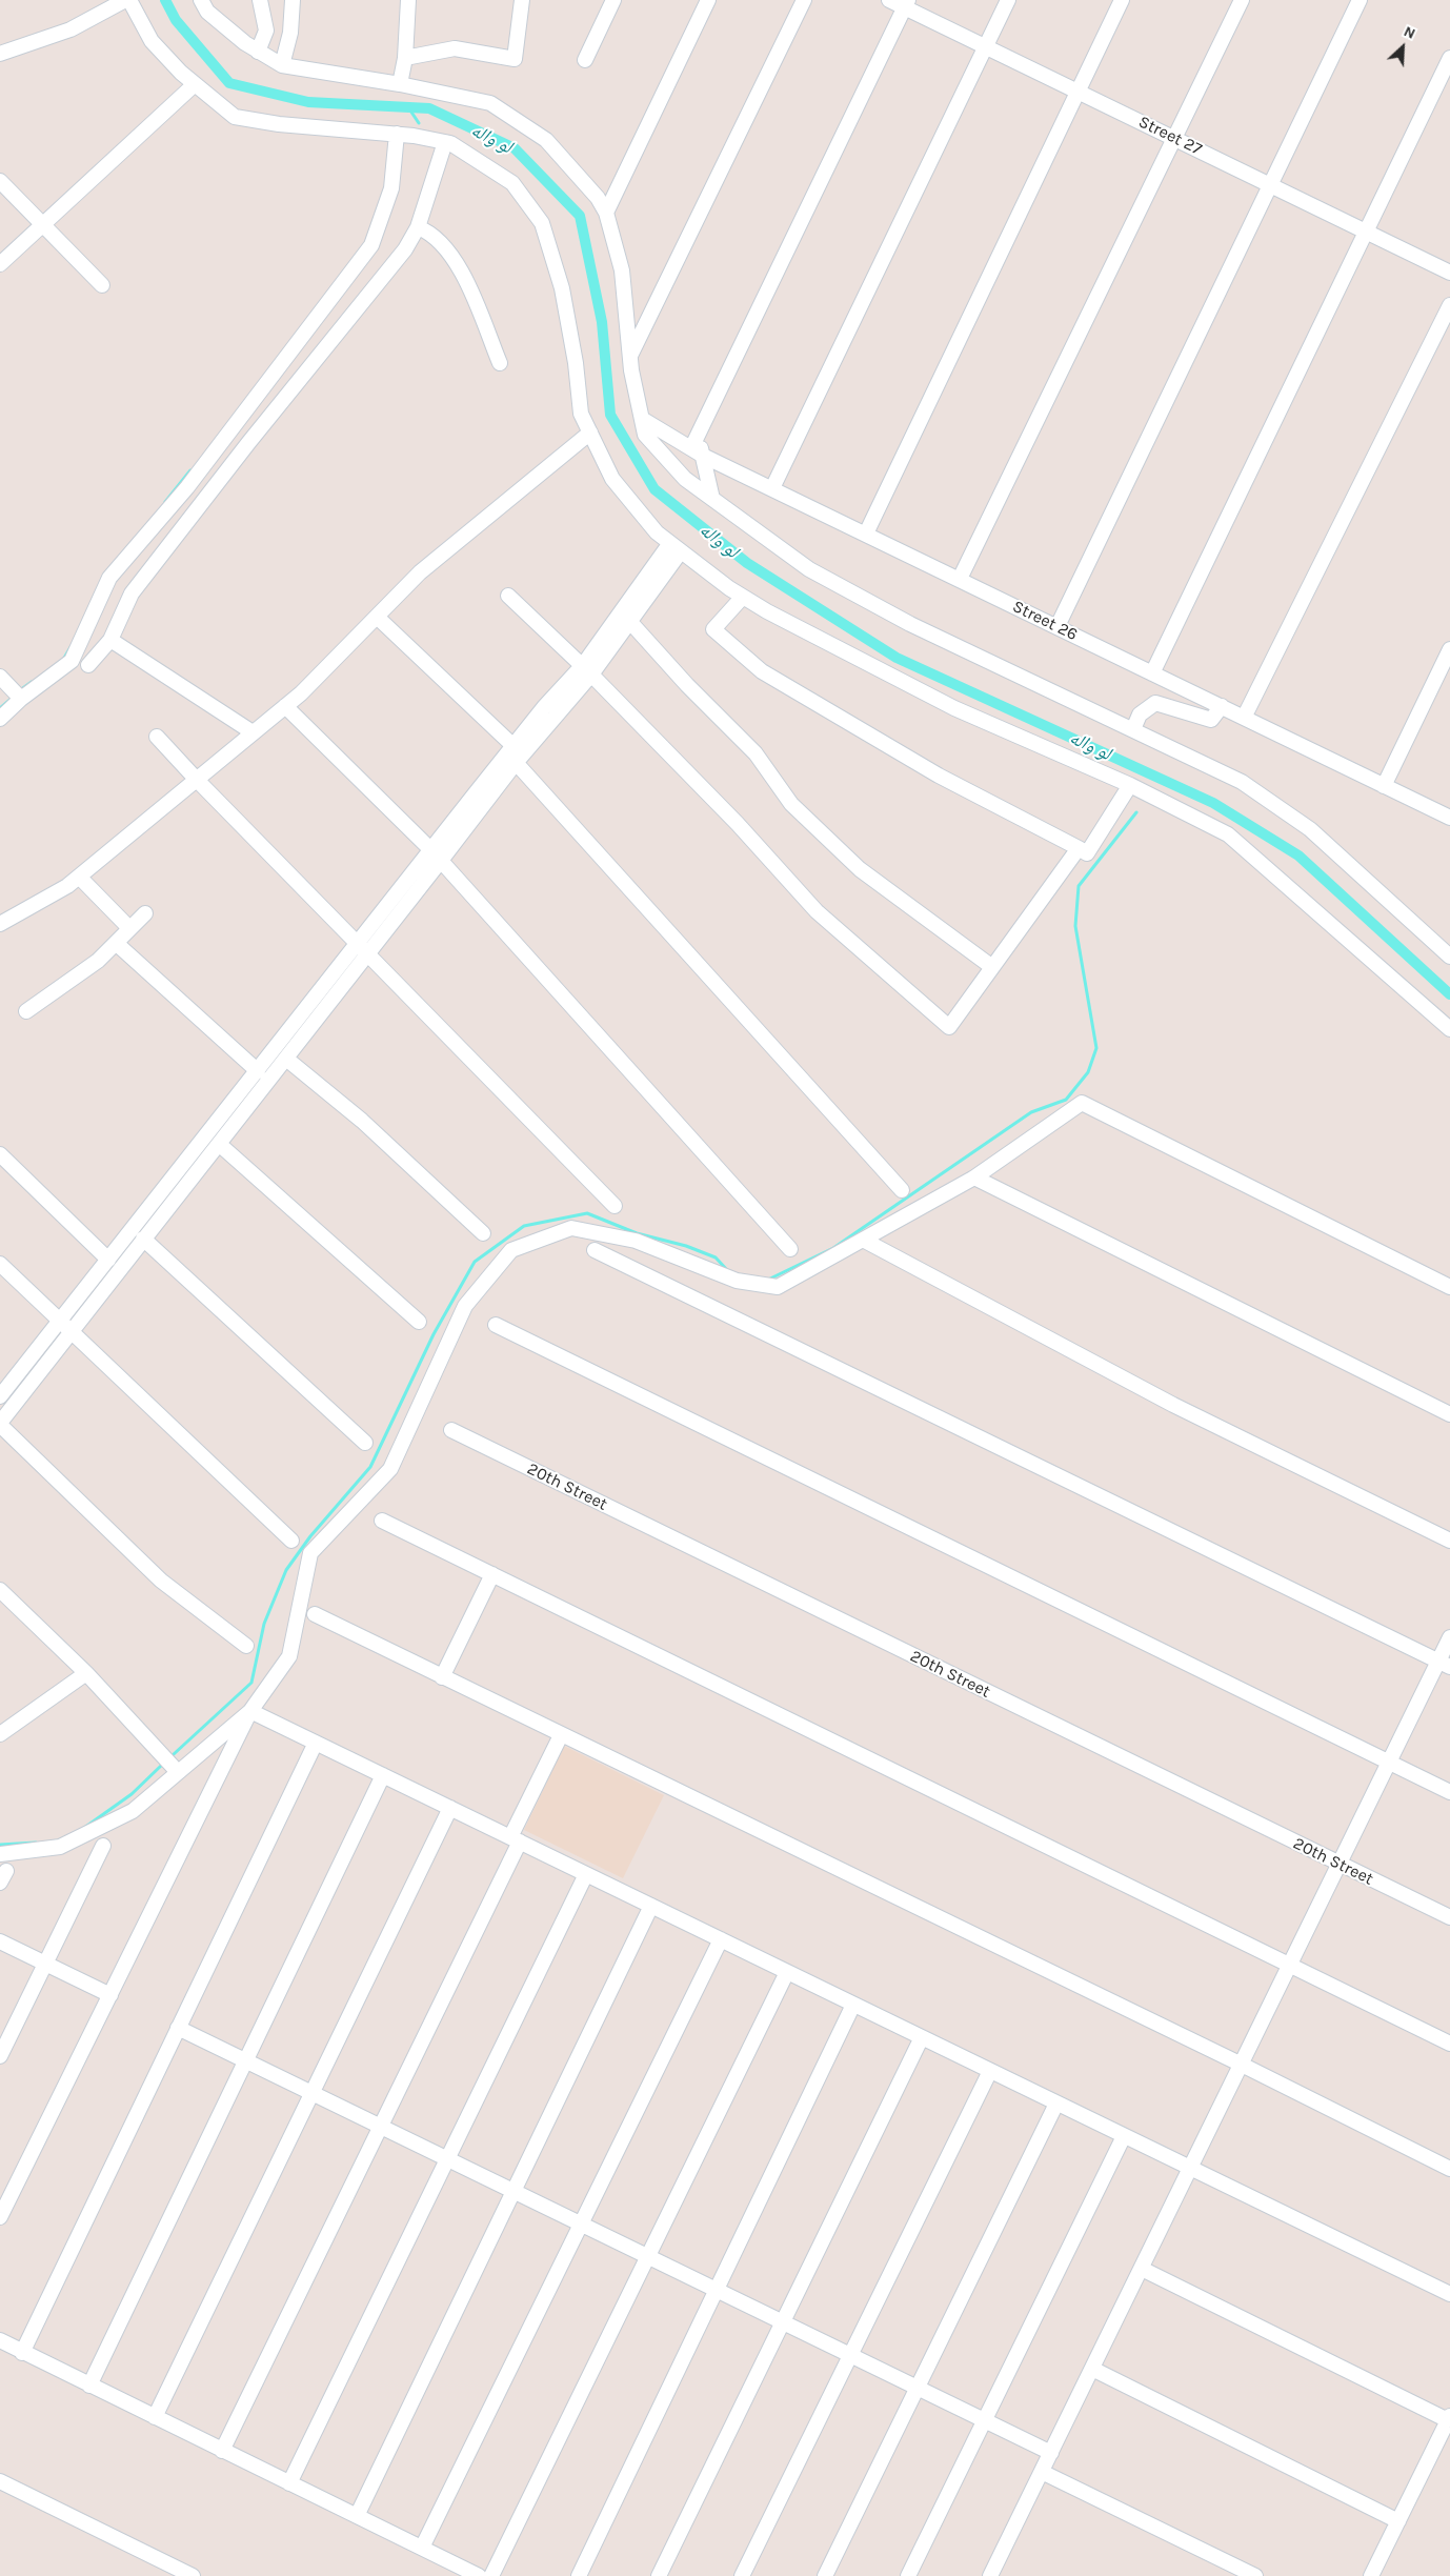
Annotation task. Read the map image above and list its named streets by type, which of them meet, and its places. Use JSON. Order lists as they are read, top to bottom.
{
  "streets": {
    "street": ["Street 27", "Street 26", "20th Street"]
  },
  "water": ["لو واله"],
  "north": "top right"
}
